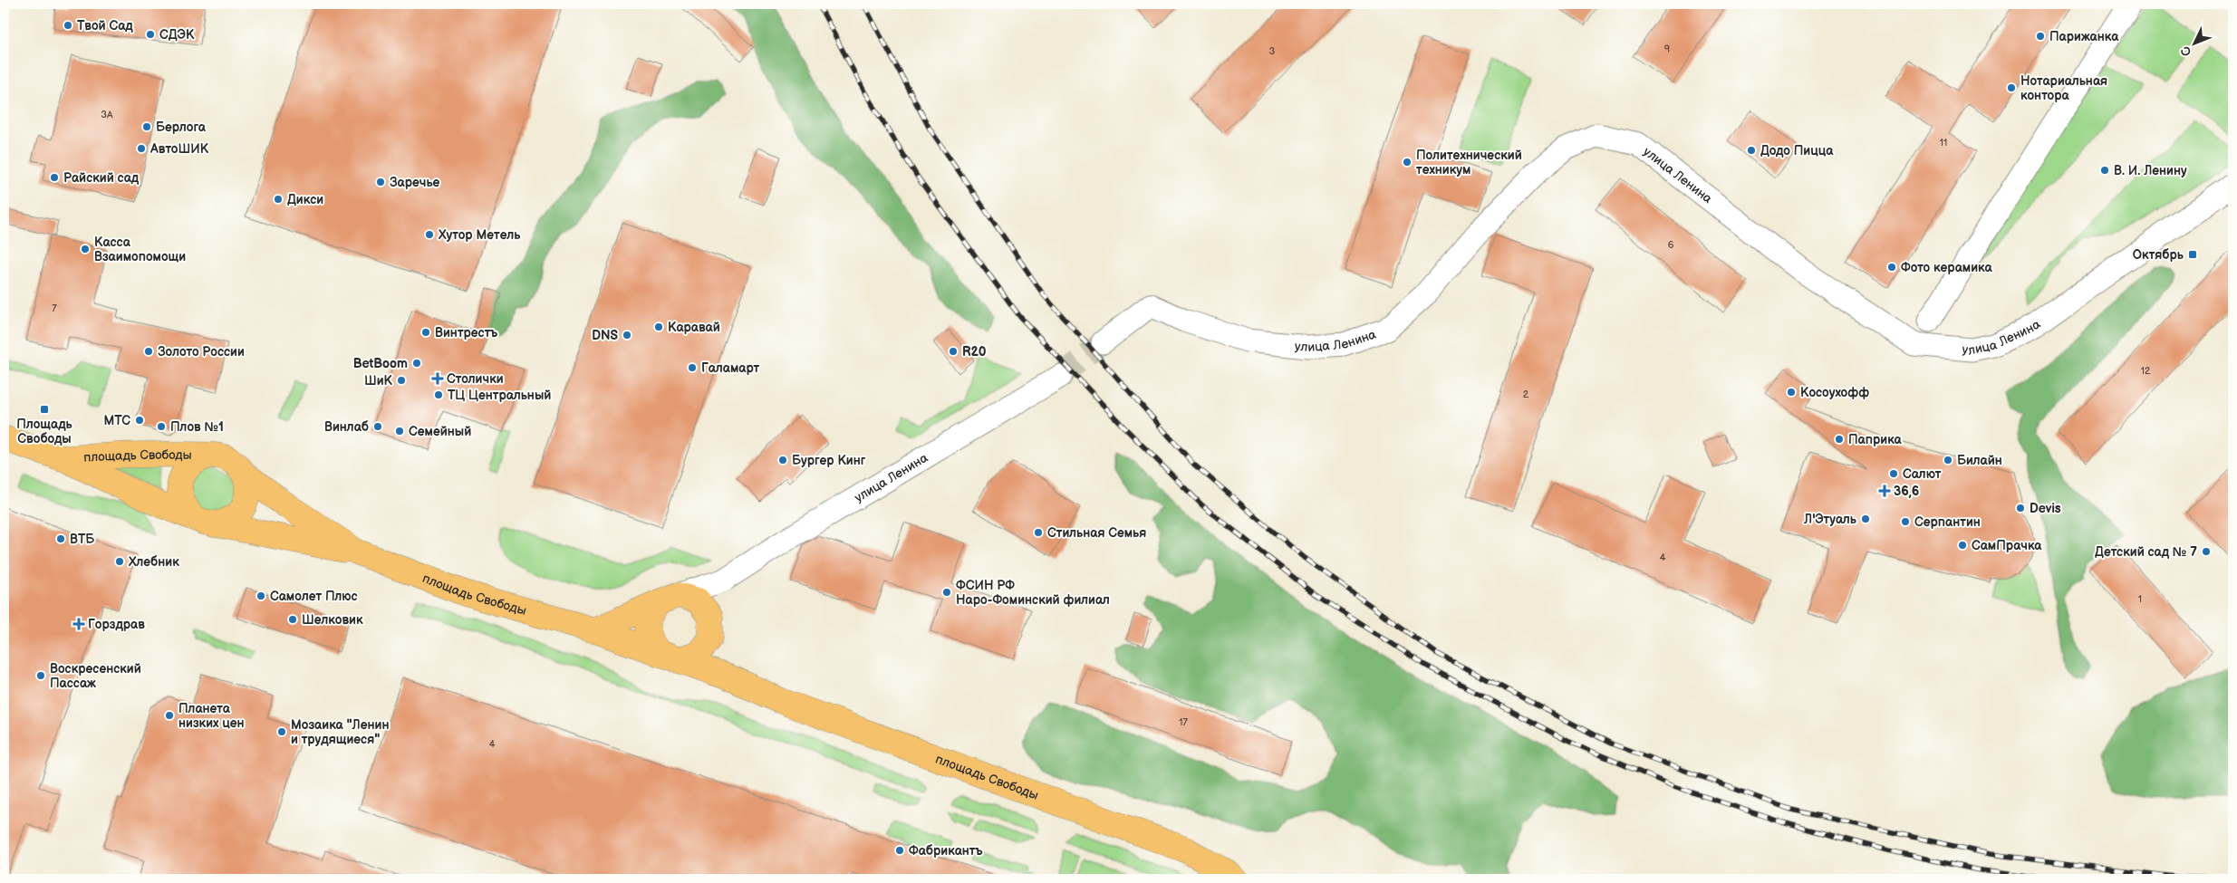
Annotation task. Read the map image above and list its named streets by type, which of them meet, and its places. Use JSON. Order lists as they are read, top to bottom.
{
  "streets": {
    "main road": ["площадь Свободы"],
    "street": ["улица Ленина"]
  },
  "crossings": [
    ["улица Ленина", "площадь Свободы"]
  ],
  "places": {
    "other": [
      "Твой Сад",
      "СДЭК",
      "Парижанка",
      "Нотариальная контора",
      "Берлога",
      "АвтоШИК",
      "Додо Пицца",
      "Политехнический техникум",
      "В. И. Ленину",
      "Райский сад",
      "Заречье",
      "Дикси",
      "Хутор Метель",
      "Касса Взаимопомощи",
      "Фото керамика",
      "Каравай",
      "Винтрестъ",
      "DNS",
      "Золото России",
      "R20",
      "BetBoom",
      "Галамарт",
      "ШиК",
      "Косоухофф",
      "ТЦ Центральный",
      "МТС",
      "Плов №1",
      "Винлаб",
      "Семейный",
      "Паприка",
      "Бургер Кинг",
      "Билайн",
      "Салют",
      "Devis",
      "Л'Этуаль",
      "Серпантин",
      "Стильная Семья",
      "ВТБ",
      "СамПрачка",
      "Детский сад № 7",
      "Хлебник",
      "ФСИН РФ Наро-Фоминский филиал",
      "Самолет Плюс",
      "Шелковик",
      "Воскресенский Пассаж",
      "Планета низких цен",
      "Мозаика \"Ленин и трудящиеся\"",
      "Фабрикантъ"
    ],
    "transit": ["Октябрь", "Площадь Свободы"],
    "health": ["Столички", "36,6", "Горздрав"]
  },
  "house_numbers": [
    "9",
    "3",
    "3А",
    "11",
    "6",
    "7",
    "12",
    "2",
    "4",
    "1",
    "17",
    "4"
  ],
  "north": "bottom left"
}
